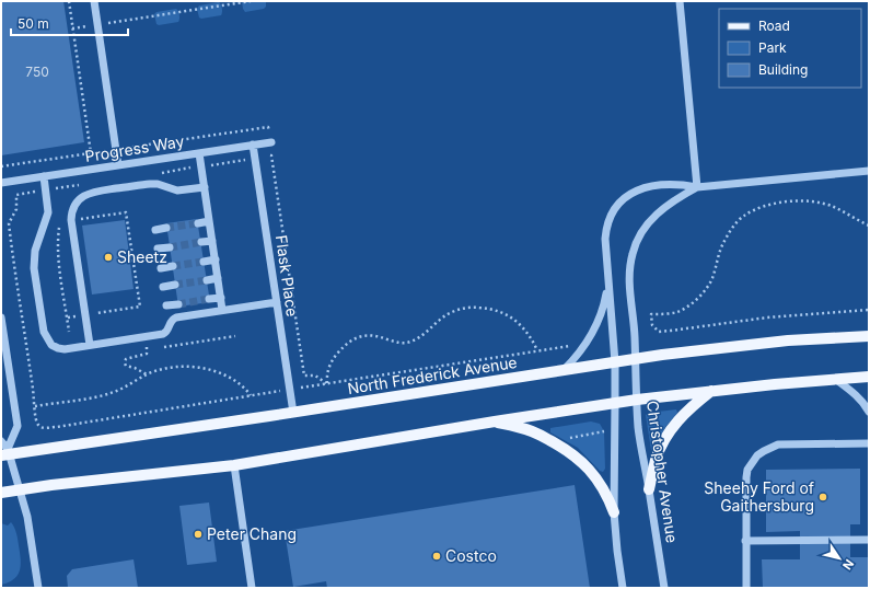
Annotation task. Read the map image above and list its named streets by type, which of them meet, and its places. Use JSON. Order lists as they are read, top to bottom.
{
  "streets": {
    "main road": ["North Frederick Avenue"],
    "street": ["Progress Way", "Flask Place", "Christopher Avenue"]
  },
  "crossings": [
    ["Progress Way", "Flask Place"],
    ["Flask Place", "North Frederick Avenue"],
    ["North Frederick Avenue", "Christopher Avenue"]
  ],
  "places": [
    "Sheetz",
    "Sheehy Ford of Gaithersburg",
    "Peter Chang",
    "Costco"
  ],
  "house_numbers": ["750"],
  "legend": ["Road", "Park", "Building"],
  "scale_bar": "50 m",
  "north": "bottom right"
}
